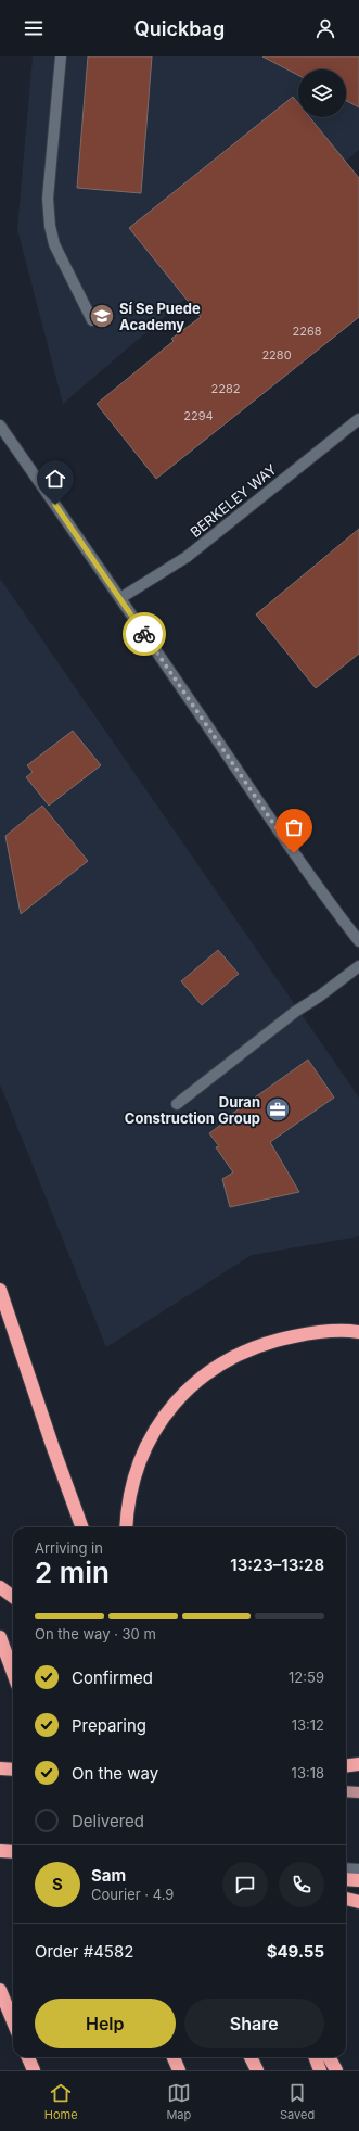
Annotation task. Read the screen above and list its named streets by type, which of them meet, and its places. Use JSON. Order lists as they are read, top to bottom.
{
  "streets": {
    "main road": ["BERKELEY WAY"]
  },
  "places": {
    "school or university": ["Sí Se Puede Academy"],
    "office": ["Duran Construction Group"]
  },
  "house_numbers": [
    "2268",
    "2280",
    "2282",
    "2294"
  ],
  "page": {
    "header": "Quickbag",
    "heading": ["2 min", "Arriving in", "13:23–13:28"],
    "panel": [
      "Sam",
      "Courier · 4.9",
      "Order #4582",
      "$49.55"
    ],
    "bar": "On the way · 30 m",
    "list": [
      ["Confirmed", "12:59"],
      ["Preparing", "13:12"],
      ["On the way", "13:18"],
      "Delivered"
    ],
    "round": "S",
    "buttons": ["Help", "Share"],
    "tabs": ["Home", "Map", "Saved"]
  }
}
